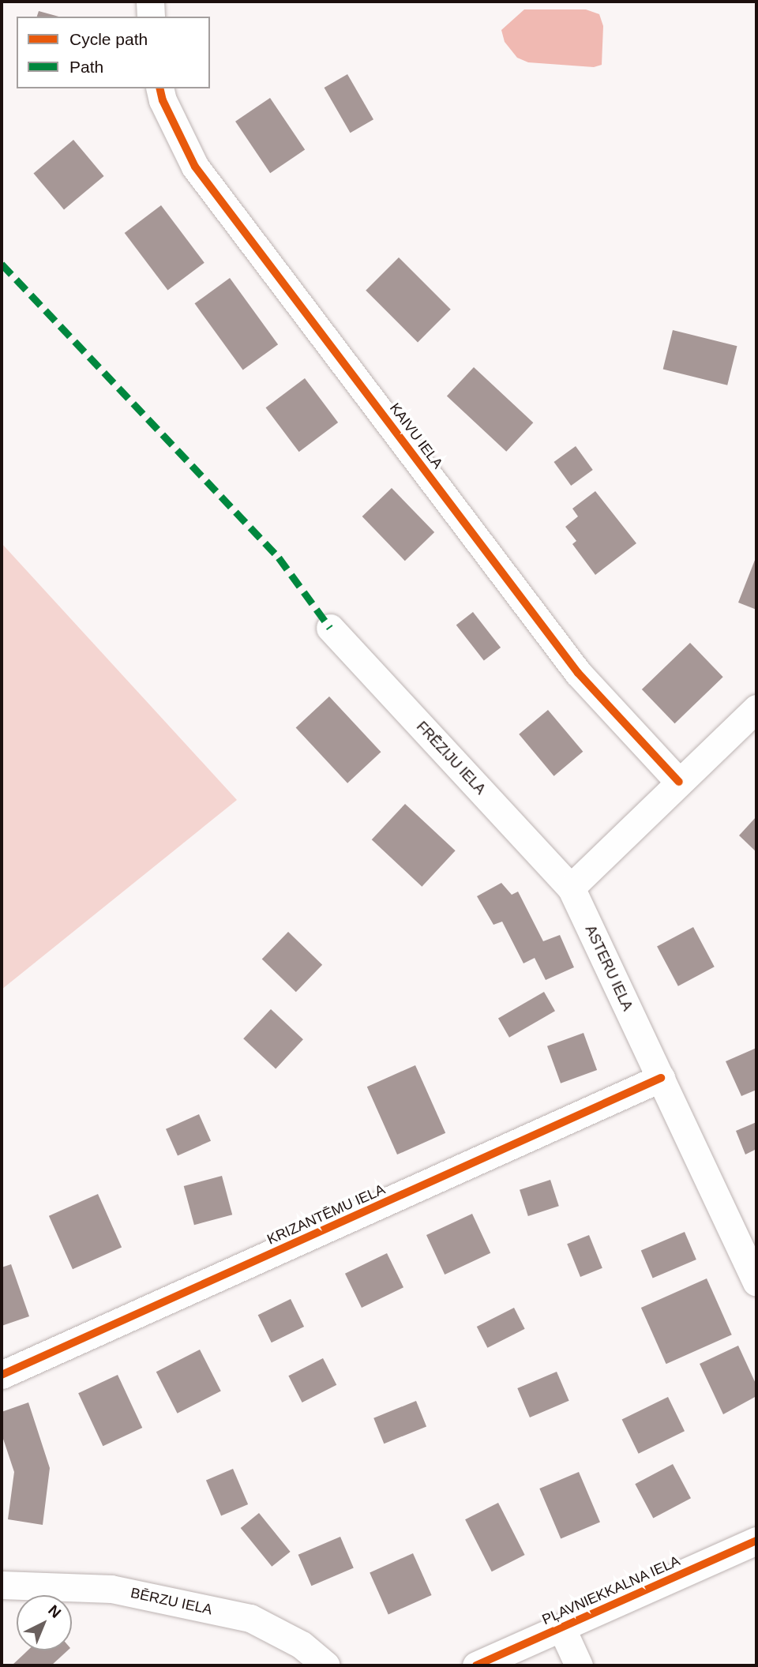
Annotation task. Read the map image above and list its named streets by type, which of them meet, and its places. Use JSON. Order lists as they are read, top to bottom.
{
  "streets": {
    "street": [
      "KAIVU IELA",
      "FRĒZIJU IELA",
      "ASTERU IELA",
      "KRIZANTĒMU IELA",
      "PĻAVNIEKKALNA IELA",
      "BĒRZU IELA"
    ]
  },
  "crossings": [
    ["FRĒZIJU IELA", "ASTERU IELA"],
    ["ASTERU IELA", "KRIZANTĒMU IELA"]
  ],
  "legend": ["Cycle path", "Path"],
  "north": "top right"
}
